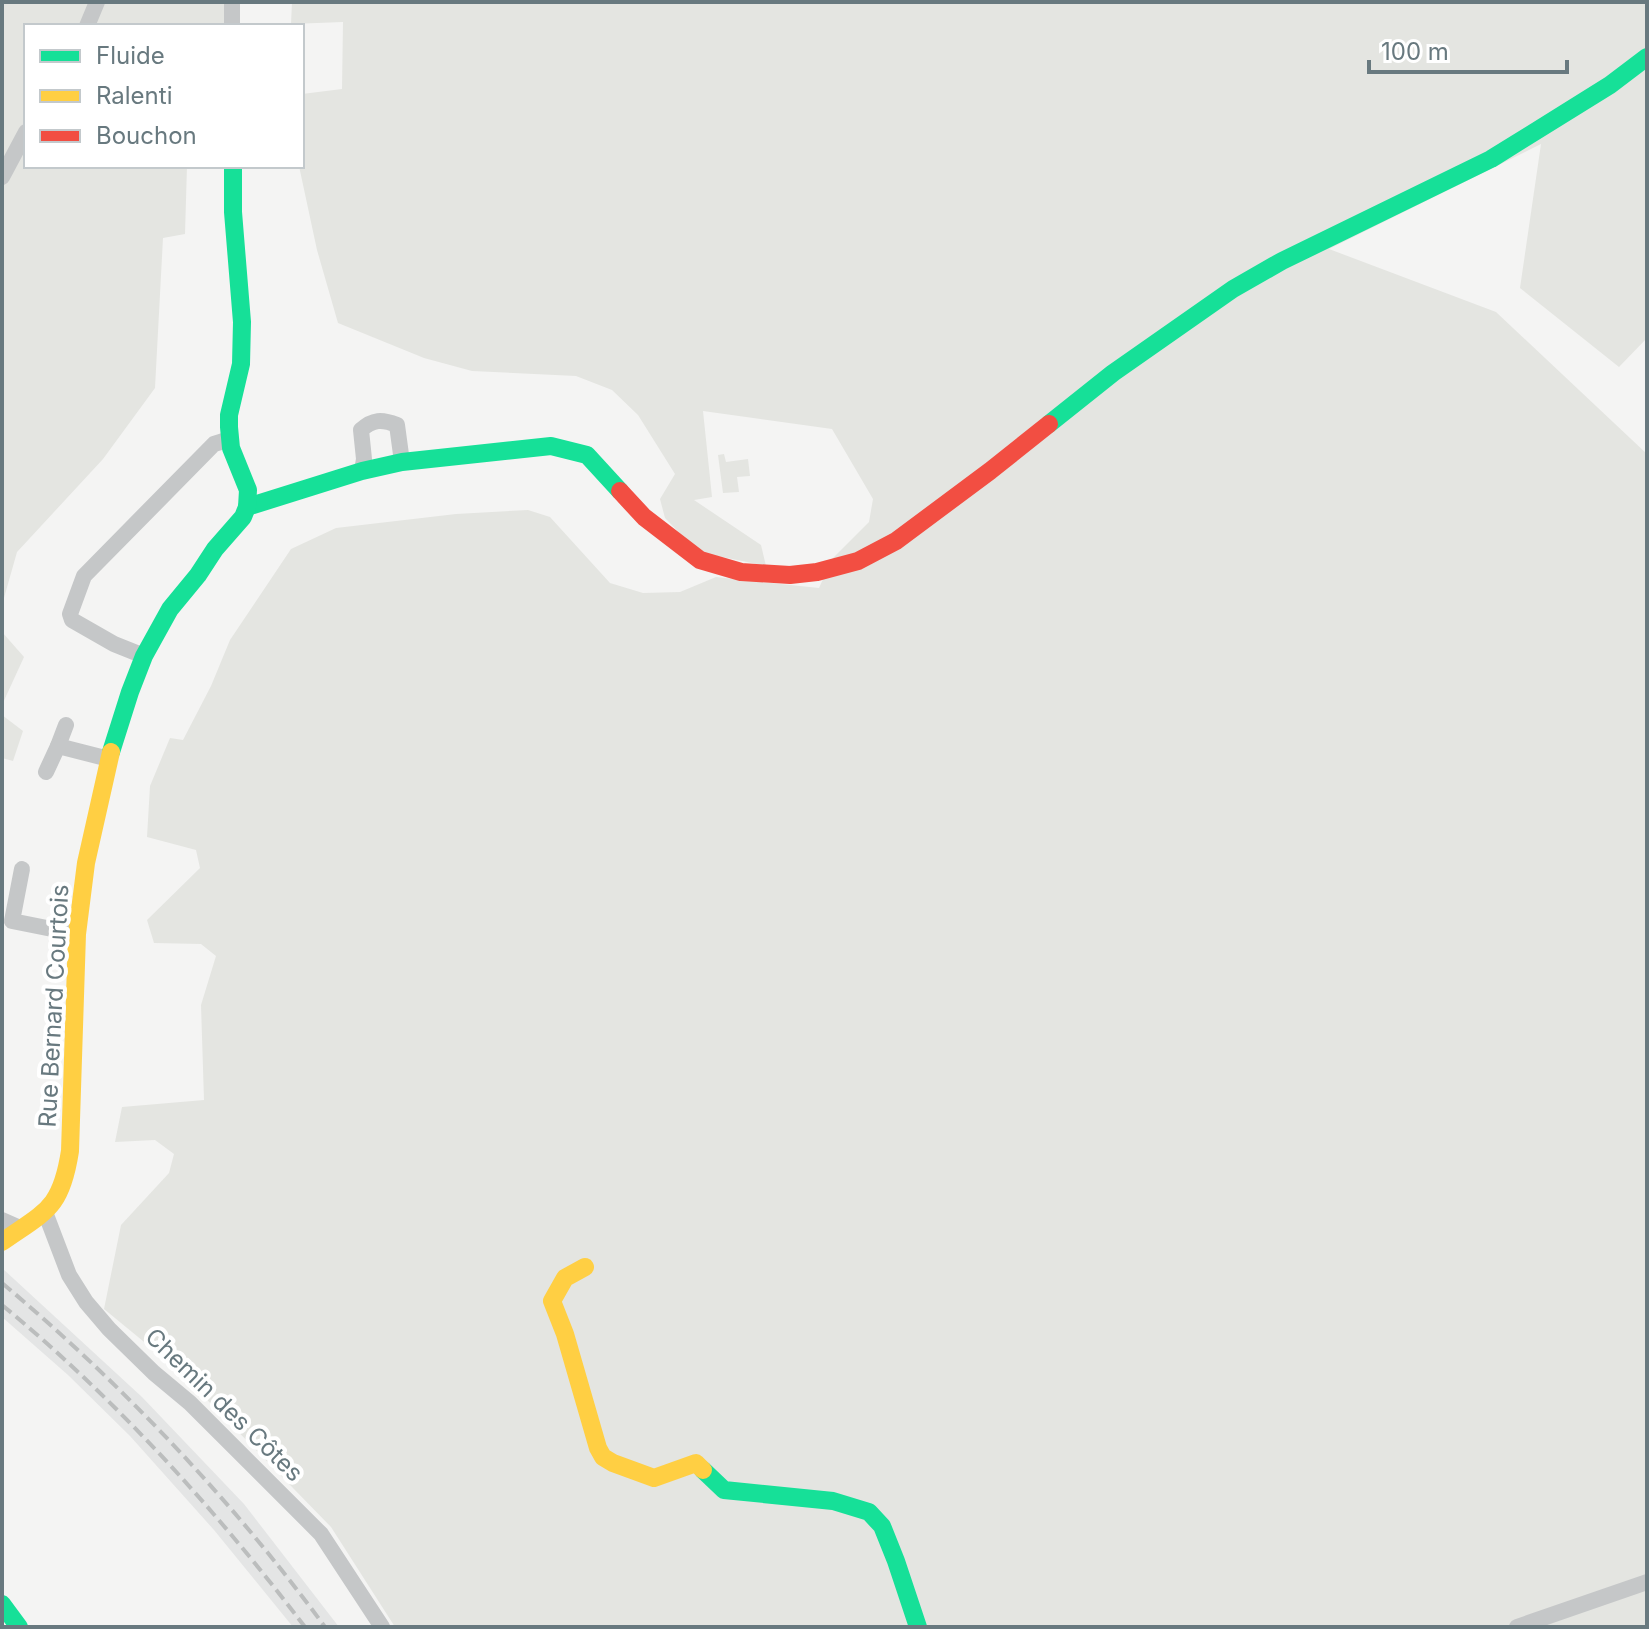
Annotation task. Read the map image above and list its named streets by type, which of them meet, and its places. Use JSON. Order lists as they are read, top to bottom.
{
  "streets": {
    "street": ["Rue Bernard Courtois", "Chemin des Côtes"]
  },
  "crossings": [
    ["Rue Bernard Courtois", "Chemin des Côtes"]
  ],
  "legend": ["Fluide", "Ralenti", "Bouchon"],
  "scale_bar": "100 m"
}
